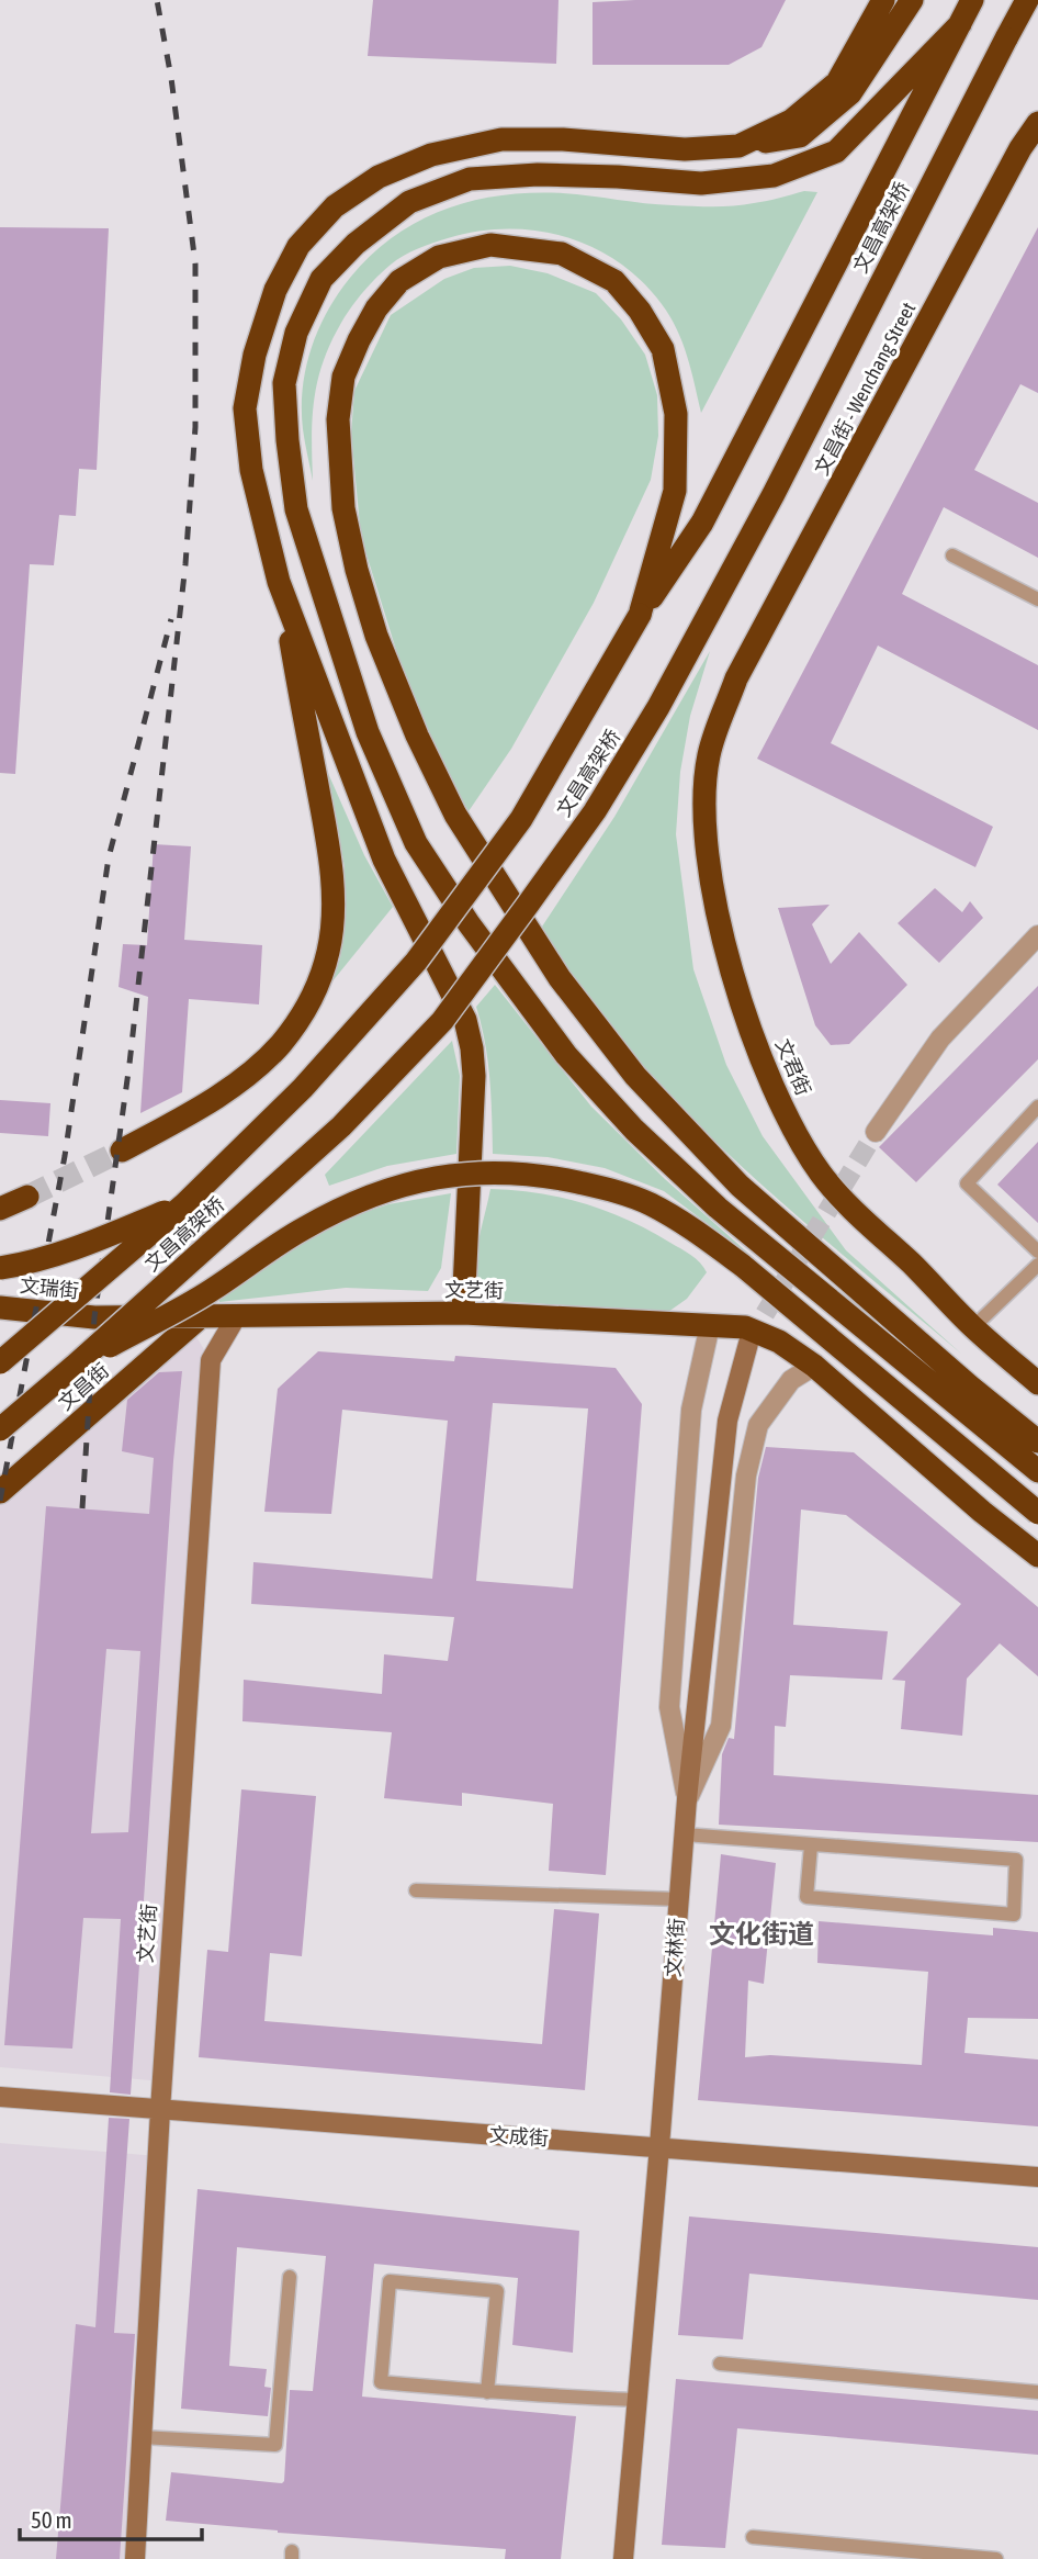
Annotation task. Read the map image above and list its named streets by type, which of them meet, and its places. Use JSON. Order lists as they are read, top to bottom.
{
  "streets": {
    "highway": [
      "文昌高架桥",
      "文昌街 - Wenchang Street",
      "文君街",
      "文瑞街",
      "文艺街",
      "文昌街"
    ],
    "street": ["文林街", "文成街"]
  },
  "crossings": [
    ["文昌街 - Wenchang Street", "文君街"],
    ["文瑞街", "文艺街"],
    ["文艺街", "文昌街"],
    ["文艺街", "文成街"],
    ["文林街", "文成街"]
  ],
  "districts": ["文化街道"],
  "scale_bar": "50 m"
}
